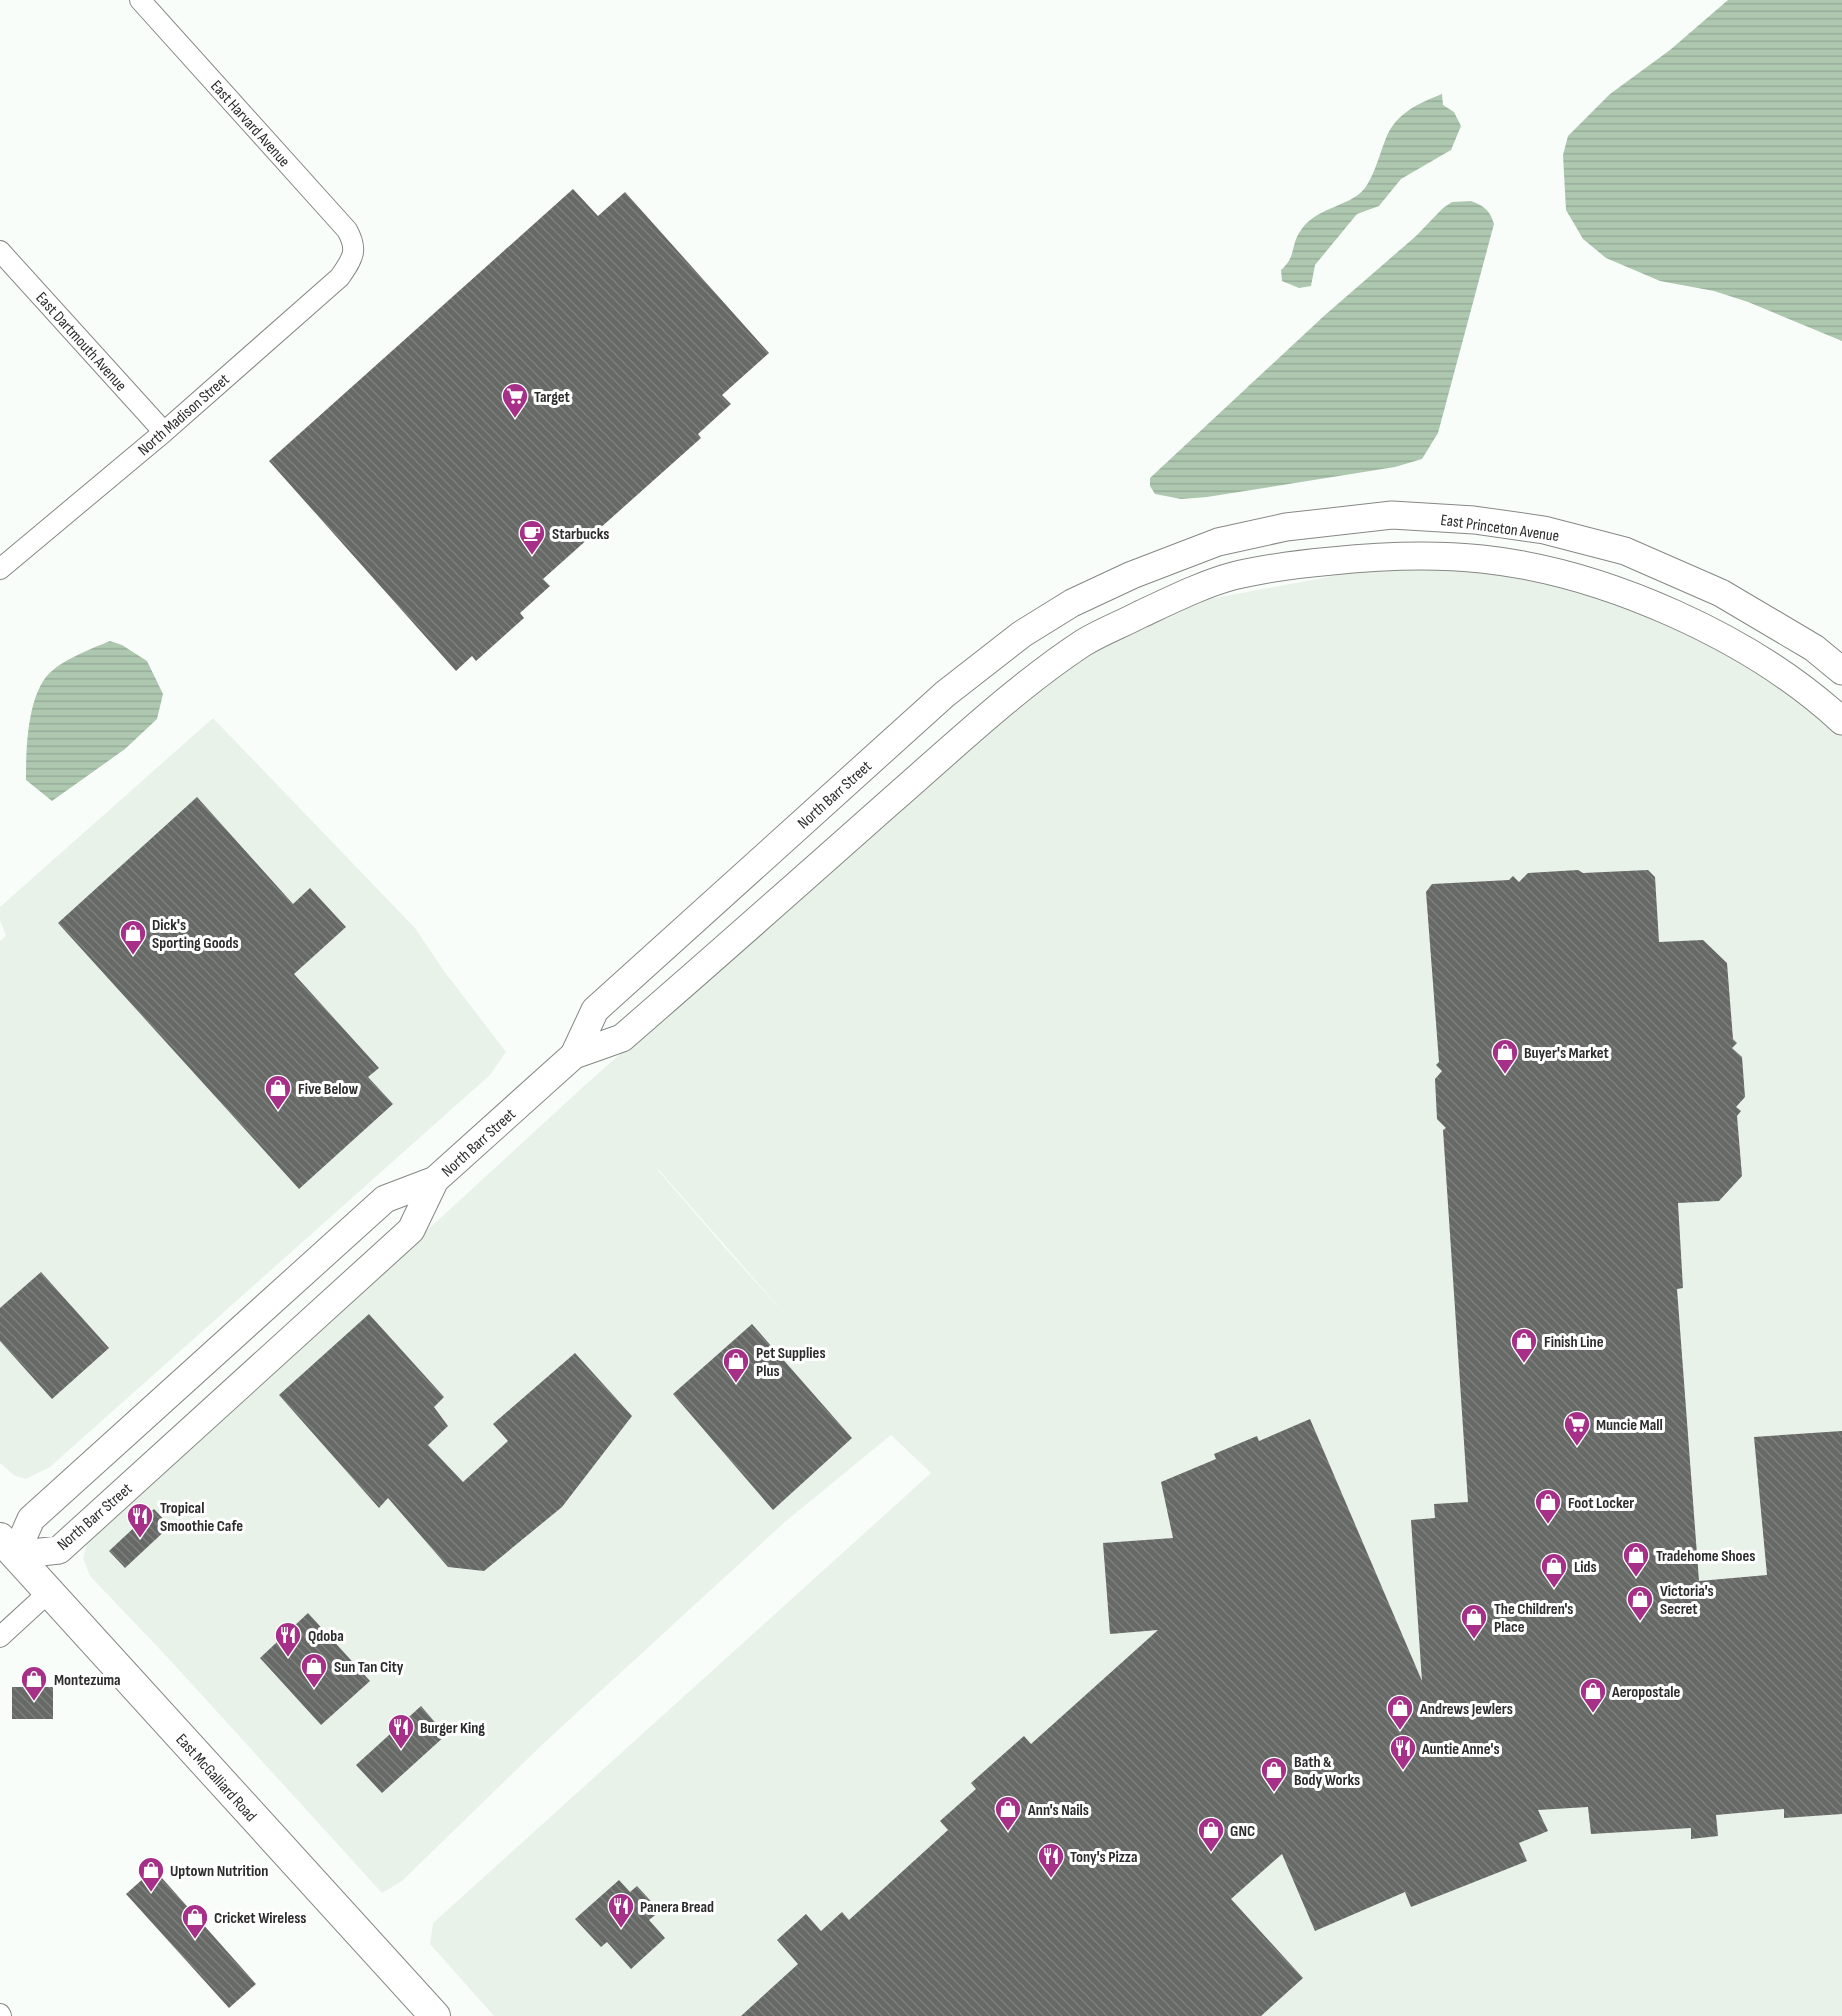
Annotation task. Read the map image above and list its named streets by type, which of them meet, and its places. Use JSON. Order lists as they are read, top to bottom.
{
  "streets": {
    "main road": ["East McGalliard Road"],
    "street": [
      "East Harvard Avenue",
      "East Dartmouth Avenue",
      "North Madison Street",
      "East Princeton Avenue",
      "North Barr Street"
    ]
  },
  "crossings": [
    ["East Harvard Avenue", "North Madison Street"],
    ["East Dartmouth Avenue", "North Madison Street"],
    ["East Princeton Avenue", "North Barr Street"],
    ["North Barr Street", "East McGalliard Road"]
  ],
  "places": {
    "supermarket": ["Target", "Muncie Mall"],
    "cafe": ["Starbucks"],
    "shop": [
      "Dick's Sporting Goods",
      "Buyer's Market",
      "Five Below",
      "Finish Line",
      "Pet Supplies Plus",
      "Foot Locker",
      "Tradehome Shoes",
      "Lids",
      "Victoria's Secret",
      "The Children's Place",
      "Sun Tan City",
      "Montezuma",
      "Aeropostale",
      "Andrews Jewlers",
      "Bath & Body Works",
      "Ann's Nails",
      "GNC",
      "Uptown Nutrition",
      "Cricket Wireless"
    ],
    "restaurant": [
      "Tropical Smoothie Cafe",
      "Qdoba",
      "Burger King",
      "Auntie Anne's",
      "Tony's Pizza",
      "Panera Bread"
    ]
  }
}
